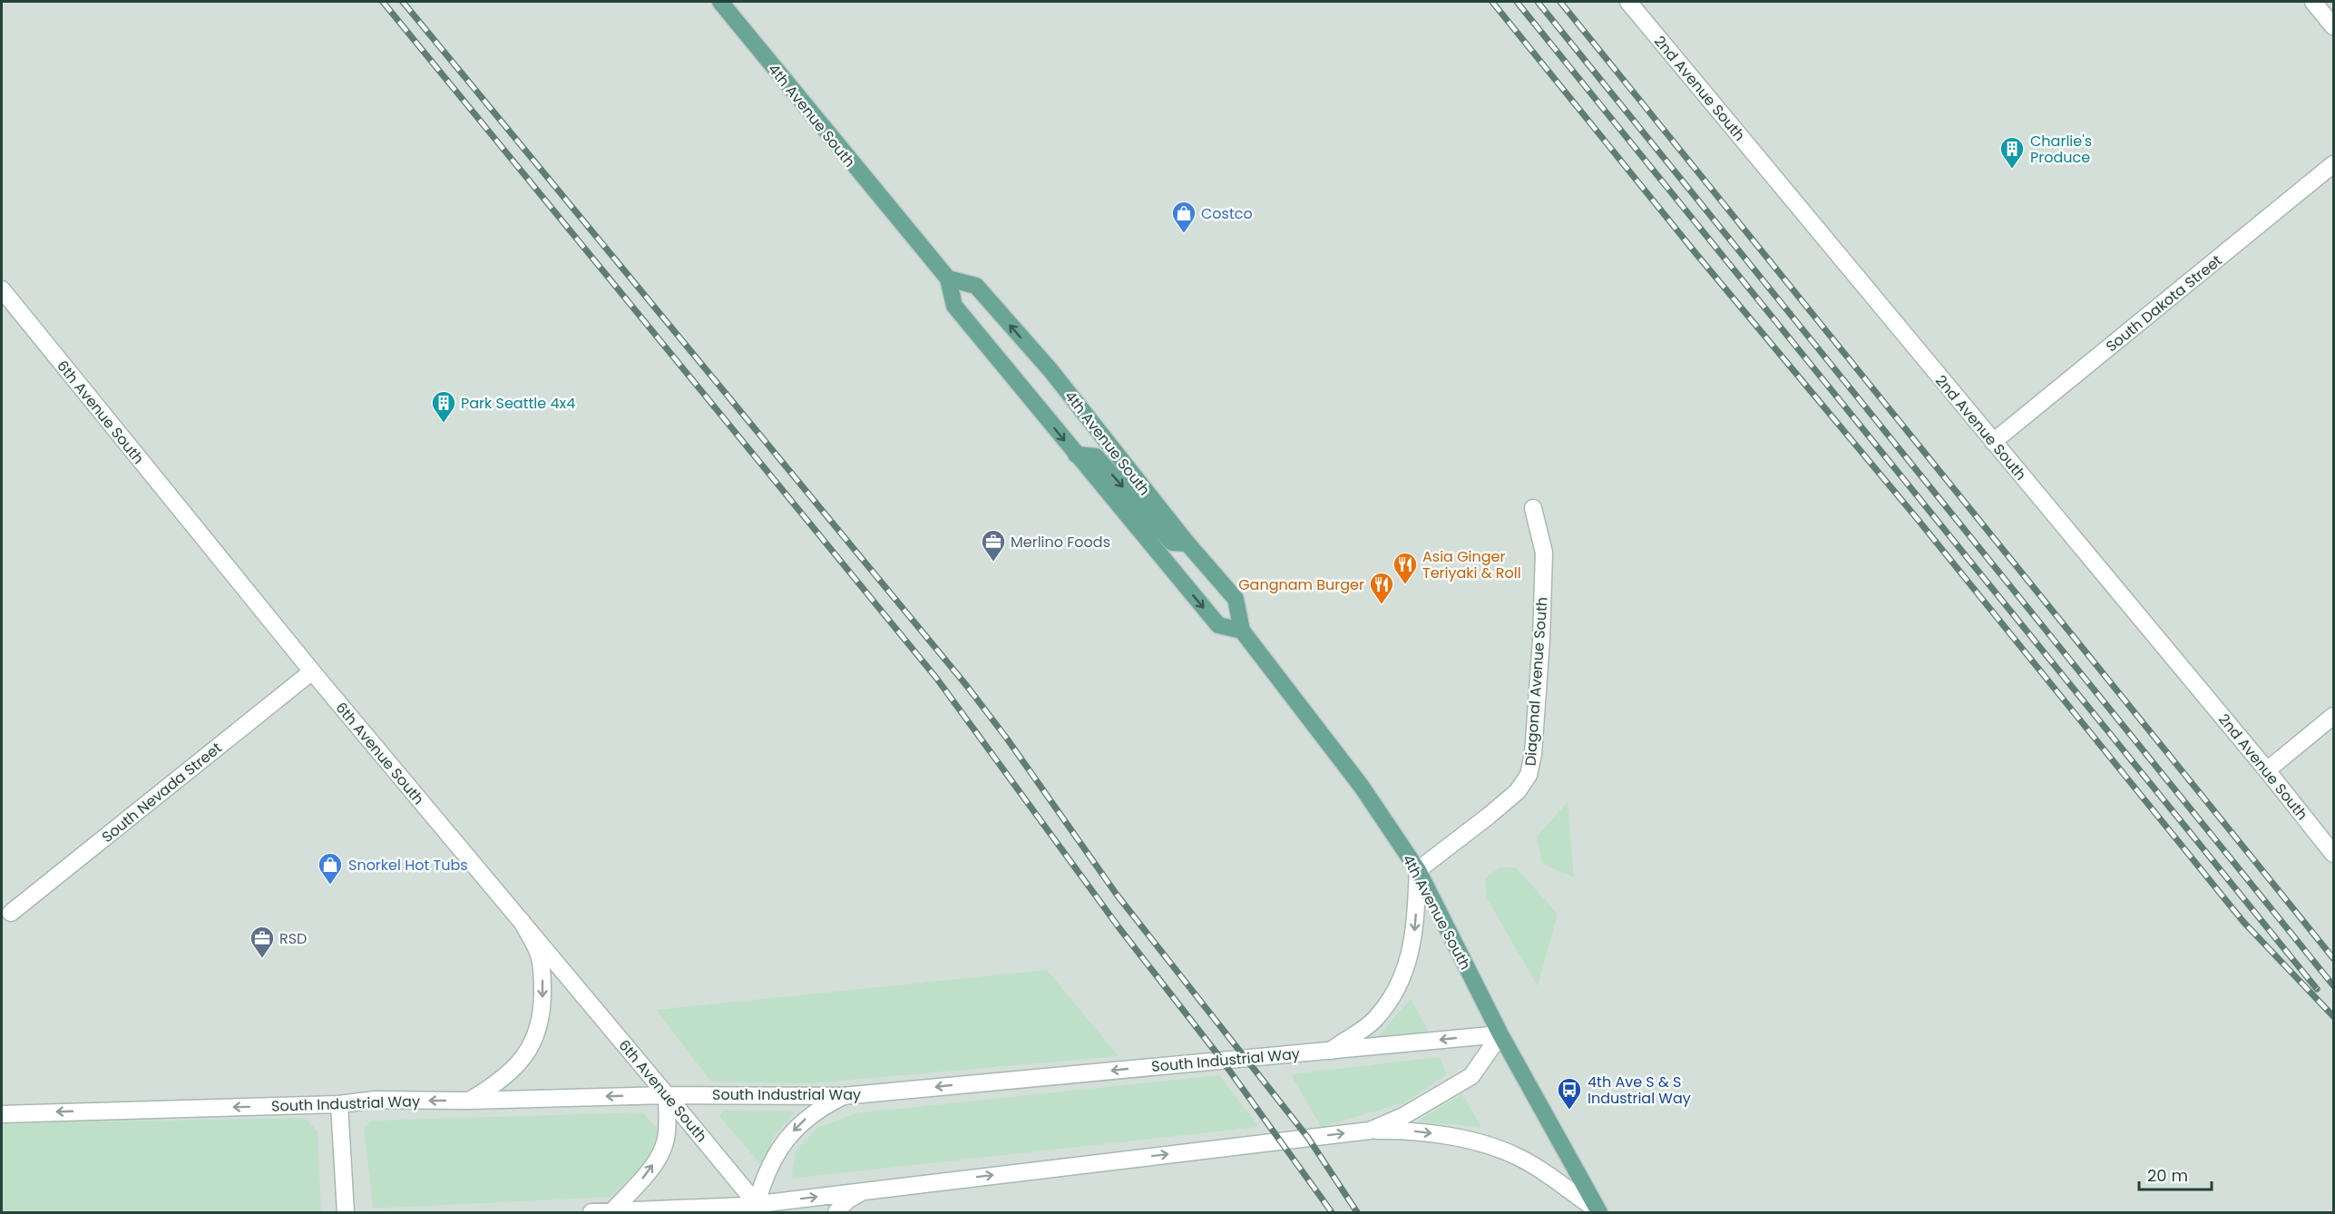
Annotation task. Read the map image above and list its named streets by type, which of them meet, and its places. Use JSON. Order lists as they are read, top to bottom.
{
  "streets": {
    "main road": ["4th Avenue South"],
    "street": [
      "2nd Avenue South",
      "South Dakota Street",
      "6th Avenue South",
      "Diagonal Avenue South",
      "South Nevada Street",
      "South Industrial Way"
    ]
  },
  "crossings": [
    ["2nd Avenue South", "South Dakota Street"],
    ["4th Avenue South", "Diagonal Avenue South"],
    ["4th Avenue South", "South Industrial Way"],
    ["6th Avenue South", "South Nevada Street"],
    ["6th Avenue South", "South Industrial Way"]
  ],
  "places": {
    "building": ["Charlie's Produce", "Park Seattle 4x4"],
    "shop": ["Costco", "Snorkel Hot Tubs"],
    "office": ["Merlino Foods", "RSD"],
    "restaurant": ["Asia Ginger Teriyaki & Roll", "Gangnam Burger"],
    "bus stop": ["4th Ave S & S Industrial Way"]
  },
  "scale_bar": "20 m"
}
